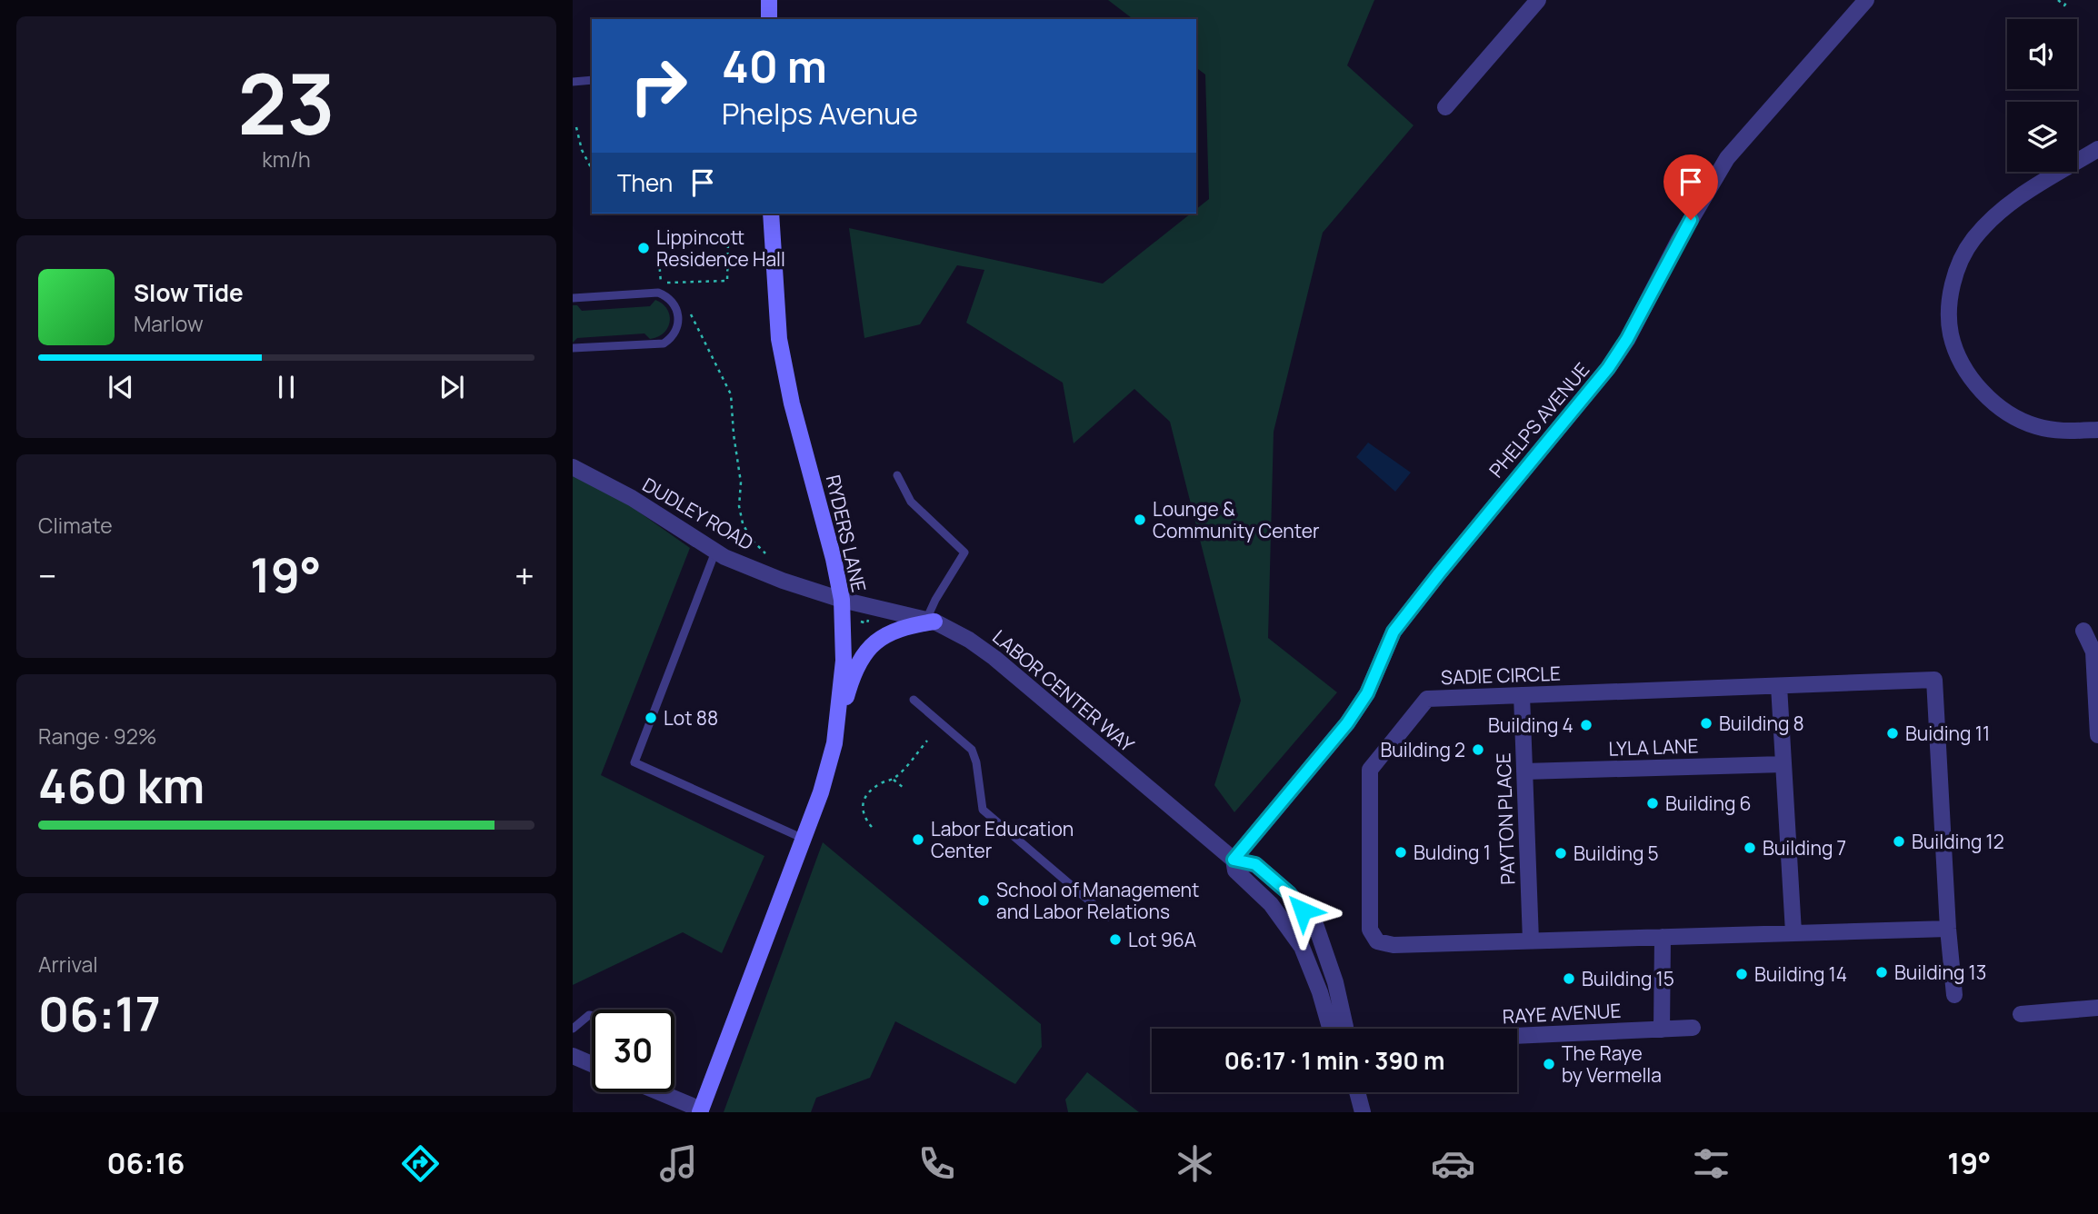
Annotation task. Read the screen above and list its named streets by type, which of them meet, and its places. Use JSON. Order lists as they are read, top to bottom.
{
  "streets": {
    "main road": ["RYDERS LANE"],
    "street": [
      "PHELPS AVENUE",
      "DUDLEY ROAD",
      "SADIE CIRCLE",
      "LABOR CENTER WAY",
      "LYLA LANE",
      "PAYTON PLACE",
      "RAYE AVENUE"
    ]
  },
  "crossings": [
    ["PHELPS AVENUE", "LABOR CENTER WAY"],
    ["DUDLEY ROAD", "RYDERS LANE"],
    ["DUDLEY ROAD", "LABOR CENTER WAY"],
    ["RYDERS LANE", "LABOR CENTER WAY"],
    ["SADIE CIRCLE", "PAYTON PLACE"],
    ["LYLA LANE", "PAYTON PLACE"]
  ],
  "places": [
    "Lippincott Residence Hall",
    "Lounge & Community Center",
    "Lot 88",
    "Building 8",
    "Building 4",
    "Buiding 11",
    "Building 2",
    "Building 6",
    "Labor Education Center",
    "Building 12",
    "Building 7",
    "Bulding 1",
    "Building 5",
    "School of Management and Labor Relations",
    "Lot 96A",
    "Building 13",
    "Building 14",
    "Building 15",
    "The Raye by Vermella"
  ],
  "page": {
    "tile": [
      ["23", "km/h"],
      "Climate",
      ["Range · 92%", "460 km"],
      ["Arrival", "06:17"]
    ],
    "turn": ["40 m", "Phelps Avenue"],
    "then": "Then",
    "song": ["Slow Tide", "Marlow"],
    "heat": ["−", "19°", "+"],
    "limit": "30",
    "trip": "06:17 · 1 min · 390 m",
    "tabs": ["06:16", "19°"]
  }
}
